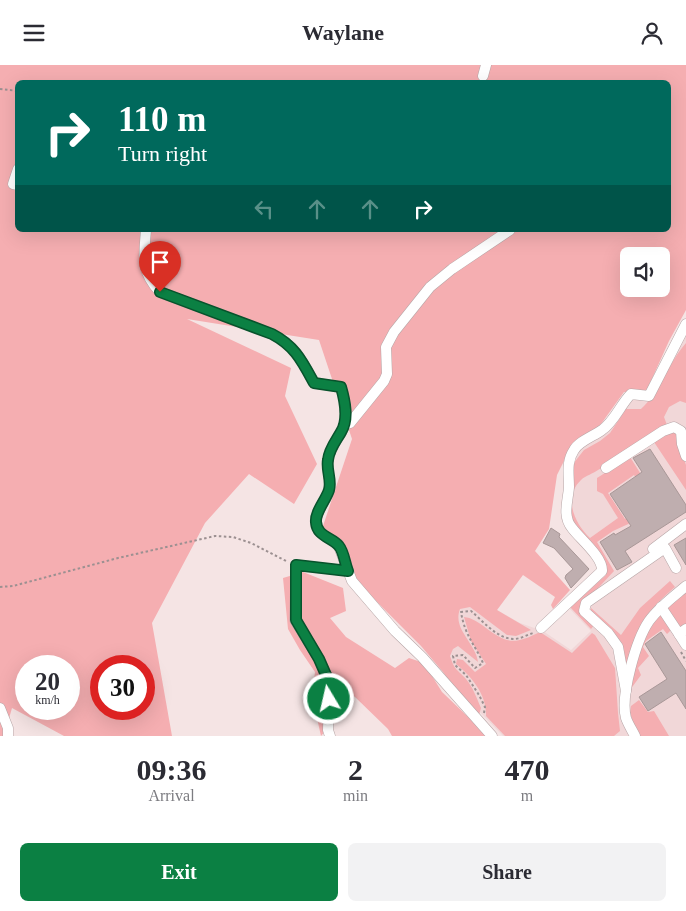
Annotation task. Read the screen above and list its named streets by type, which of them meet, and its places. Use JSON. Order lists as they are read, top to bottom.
{
  "page": {
    "header": "Waylane",
    "turn": ["110 m", "Turn right"],
    "speed": "20 km/h",
    "limit": "30",
    "eta": [
      "09:36",
      "Arrival",
      "2",
      "min",
      "470",
      "m"
    ],
    "buttons": ["Exit", "Share"]
  }
}
